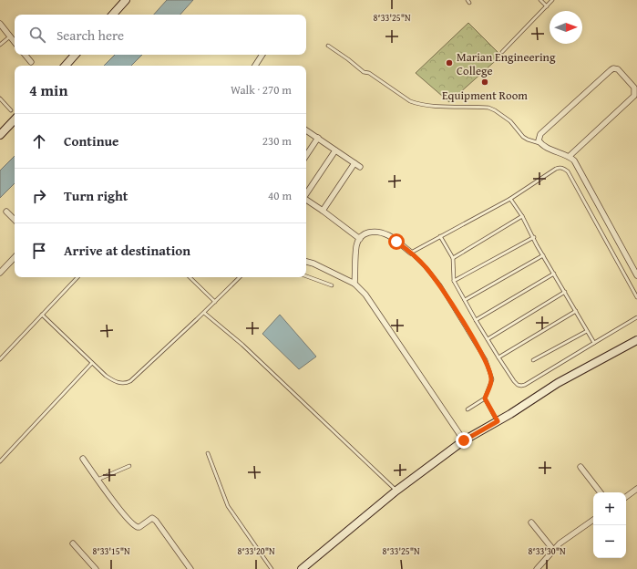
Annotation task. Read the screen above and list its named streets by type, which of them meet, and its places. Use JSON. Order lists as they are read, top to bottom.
{
  "places": ["Marian Engineering College", "Equipment Room"],
  "north": "right",
  "page": {
    "search": "Search here",
    "heading": ["4 min", "Walk · 270 m"],
    "list": [
      ["Continue", "230 m"],
      ["Turn right", "40 m"],
      "Arrive at destination"
    ],
    "map_buttons": ["+", "−"]
  },
  "coordinates": [
    "8°33'25\"N",
    "8°33'15\"N",
    "8°33'20\"N",
    "8°33'30\"N"
  ]
}
